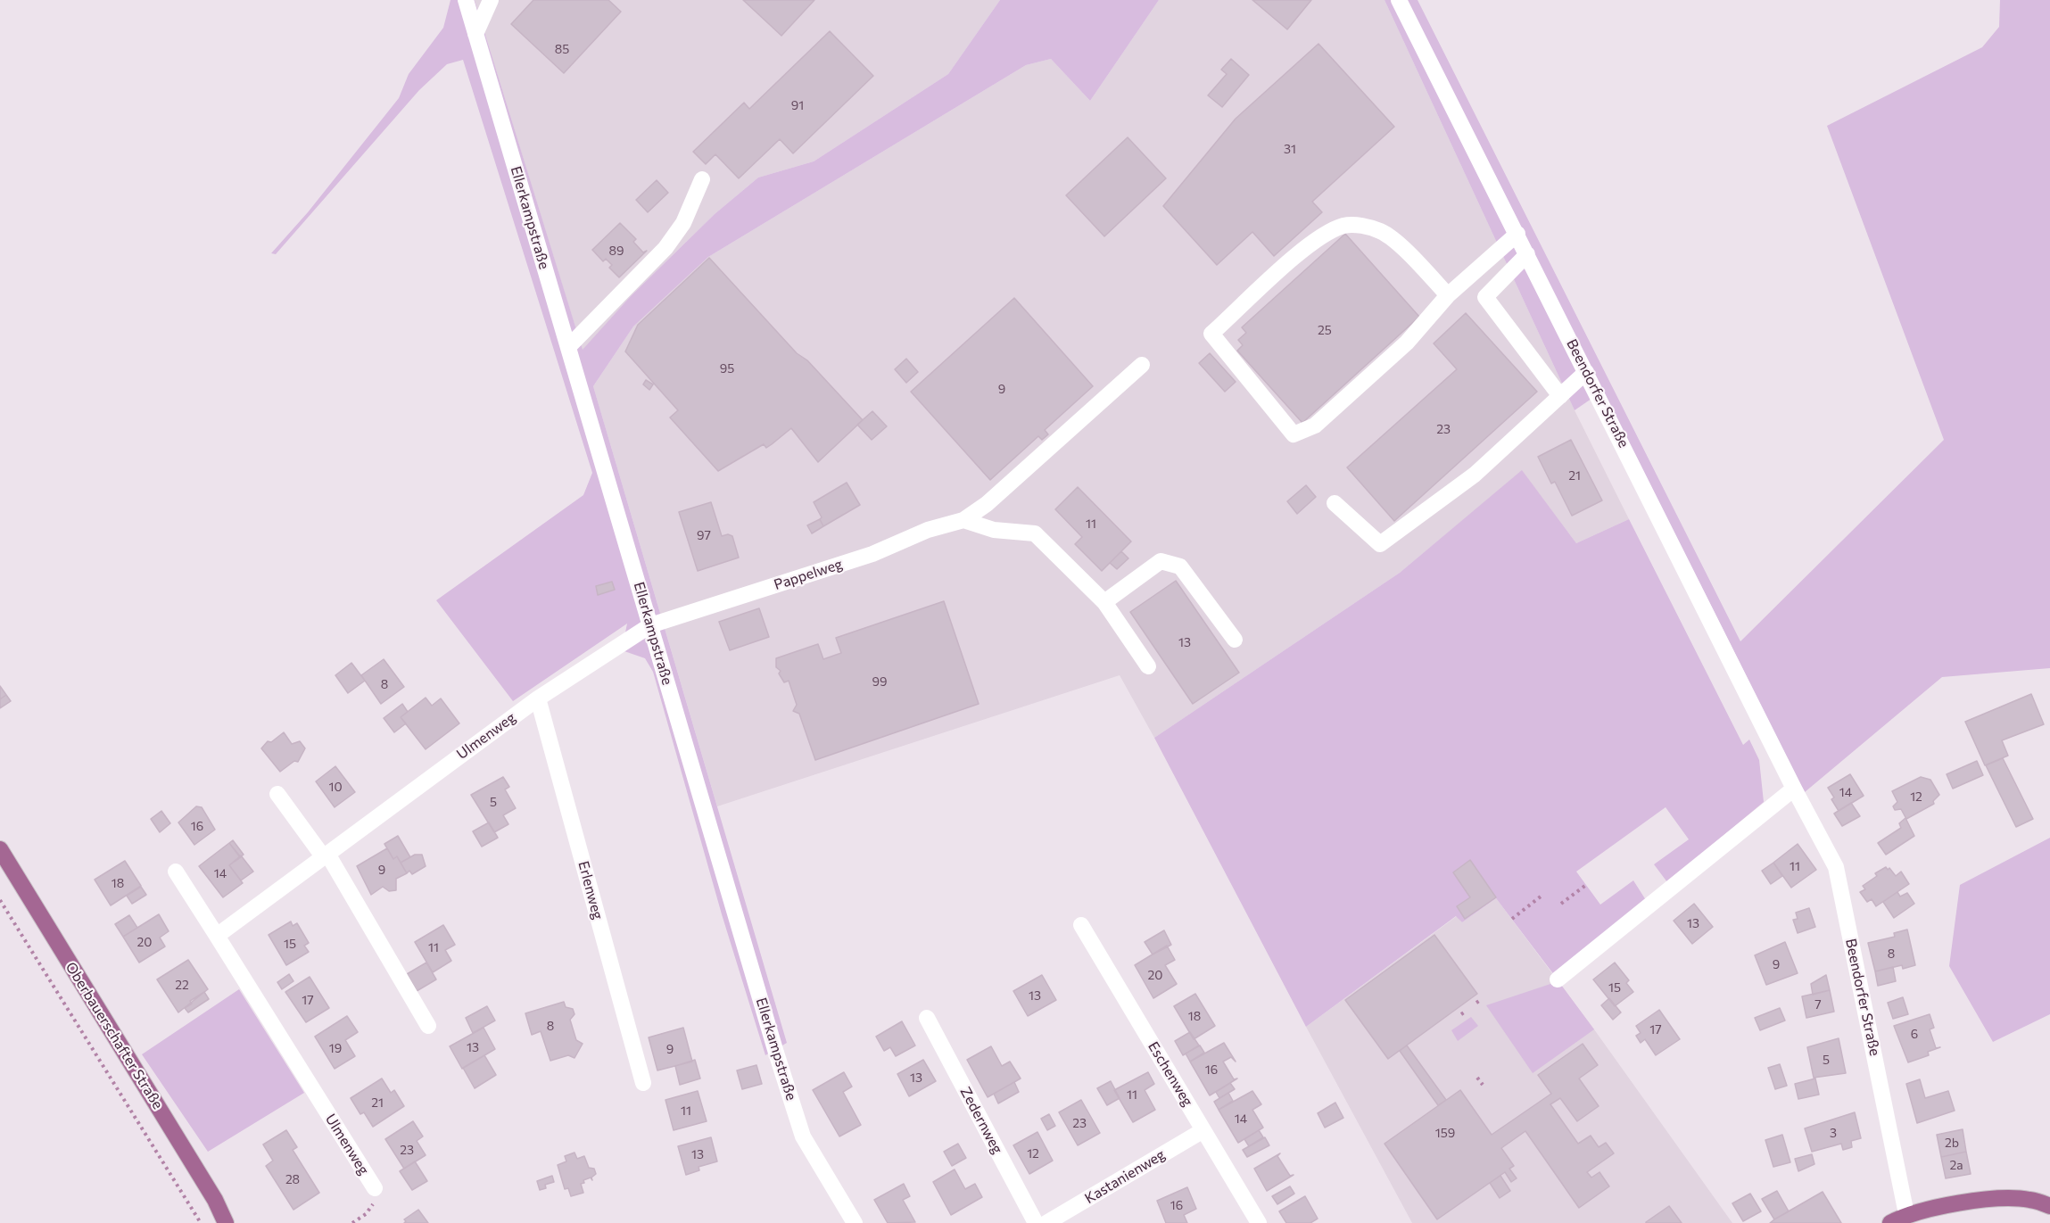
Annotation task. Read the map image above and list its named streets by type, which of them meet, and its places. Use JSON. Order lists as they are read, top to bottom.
{
  "streets": {
    "main road": ["Oberbauerschafter Straße"],
    "street": [
      "Ellerkampstraße",
      "Beendorfer Straße",
      "Pappelweg",
      "Ulmenweg",
      "Erlenweg",
      "Eschenweg",
      "Zedernweg",
      "Kastanienweg"
    ]
  },
  "crossings": [
    ["Ellerkampstraße", "Pappelweg"],
    ["Ellerkampstraße", "Ulmenweg"],
    ["Pappelweg", "Ulmenweg"],
    ["Ulmenweg", "Erlenweg"],
    ["Eschenweg", "Kastanienweg"]
  ],
  "house_numbers": [
    "85",
    "91",
    "31",
    "89",
    "25",
    "95",
    "9",
    "23",
    "21",
    "11",
    "97",
    "13",
    "99",
    "8",
    "10",
    "14",
    "12",
    "5",
    "16",
    "11",
    "9",
    "14",
    "18",
    "13",
    "20",
    "15",
    "11",
    "8",
    "9",
    "20",
    "22",
    "15",
    "13",
    "17",
    "7",
    "18",
    "8",
    "17",
    "6",
    "13",
    "19",
    "9",
    "5",
    "16",
    "13",
    "11",
    "21",
    "11",
    "14",
    "23",
    "159",
    "3",
    "2b",
    "23",
    "12",
    "13",
    "2a",
    "28",
    "16"
  ]
}
